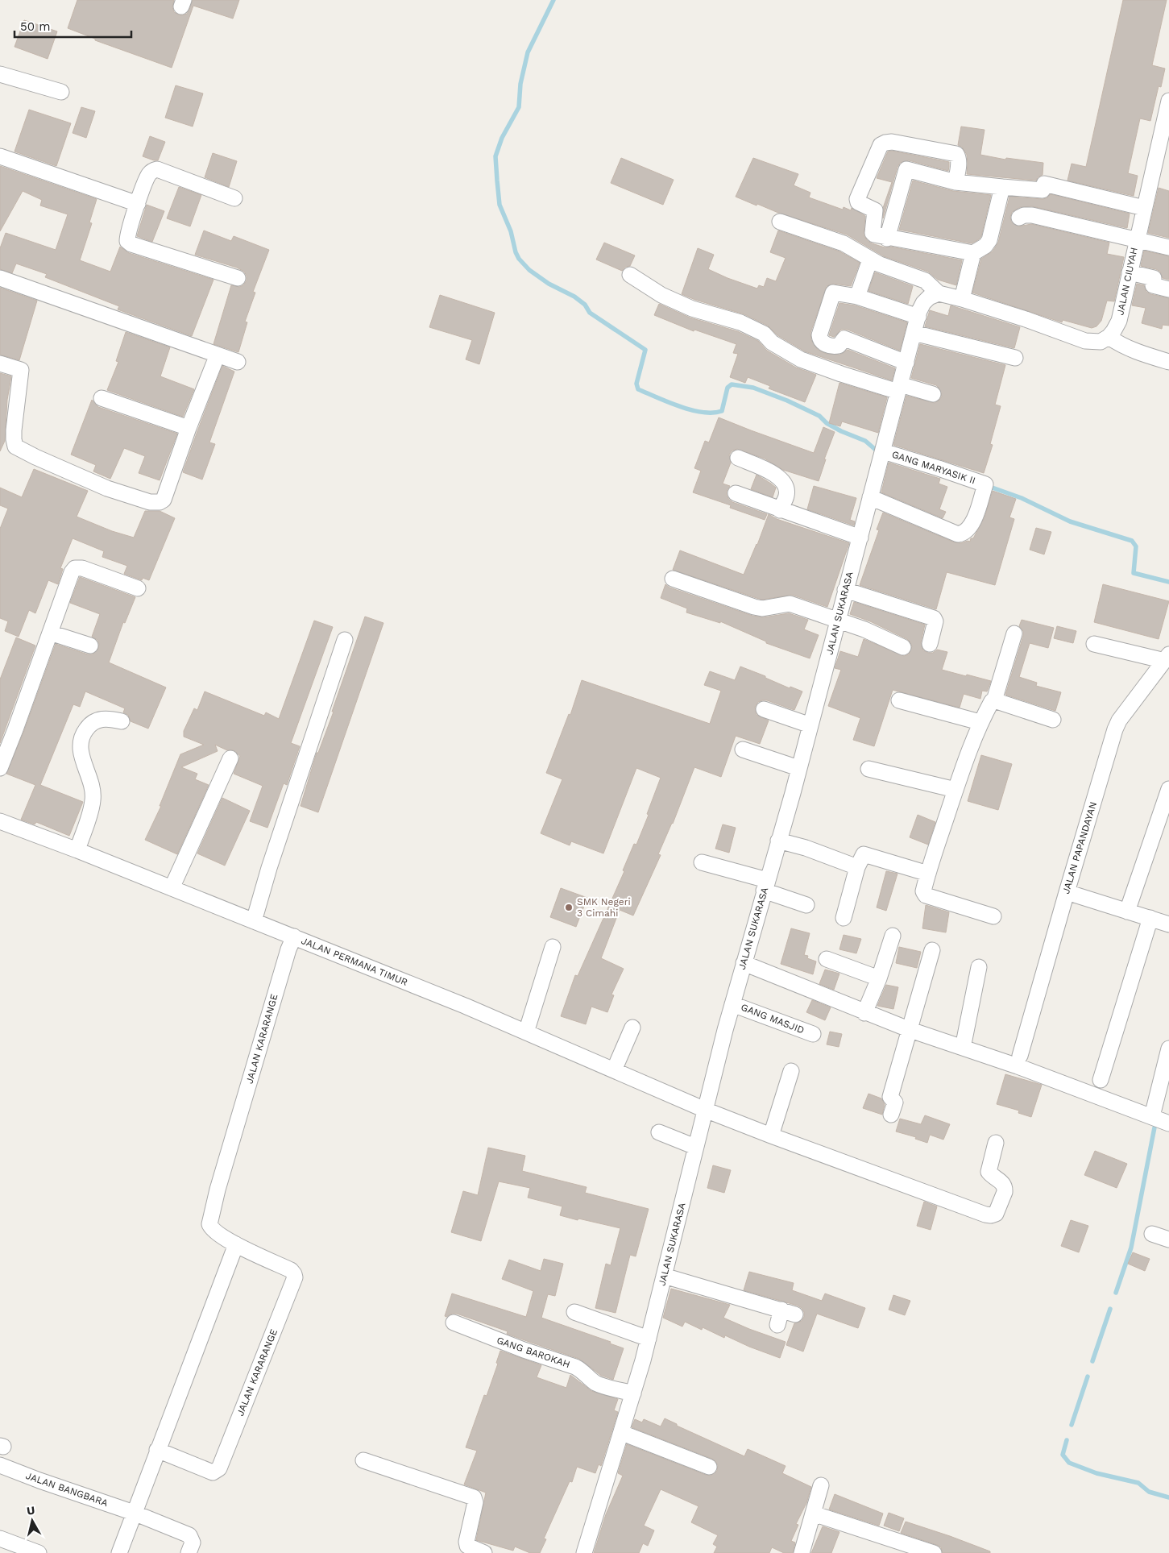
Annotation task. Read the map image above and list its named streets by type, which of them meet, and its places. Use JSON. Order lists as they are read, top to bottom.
{
  "streets": {
    "street": [
      "JALAN CIUYAH",
      "GANG MARYASIK II",
      "JALAN SUKARASA",
      "JALAN PAPANDAYAN",
      "JALAN PERMANA TIMUR",
      "GANG MASJID",
      "JALAN KARARANGE",
      "GANG BAROKAH",
      "JALAN BANGBARA"
    ]
  },
  "crossings": [
    ["GANG MARYASIK II", "JALAN SUKARASA"],
    ["JALAN SUKARASA", "JALAN PERMANA TIMUR"],
    ["JALAN SUKARASA", "GANG MASJID"],
    ["JALAN SUKARASA", "GANG BAROKAH"],
    ["JALAN PERMANA TIMUR", "JALAN KARARANGE"]
  ],
  "places": ["SMK Negeri 3 Cimahi"],
  "scale_bar": "50 m",
  "north": "top"
}
